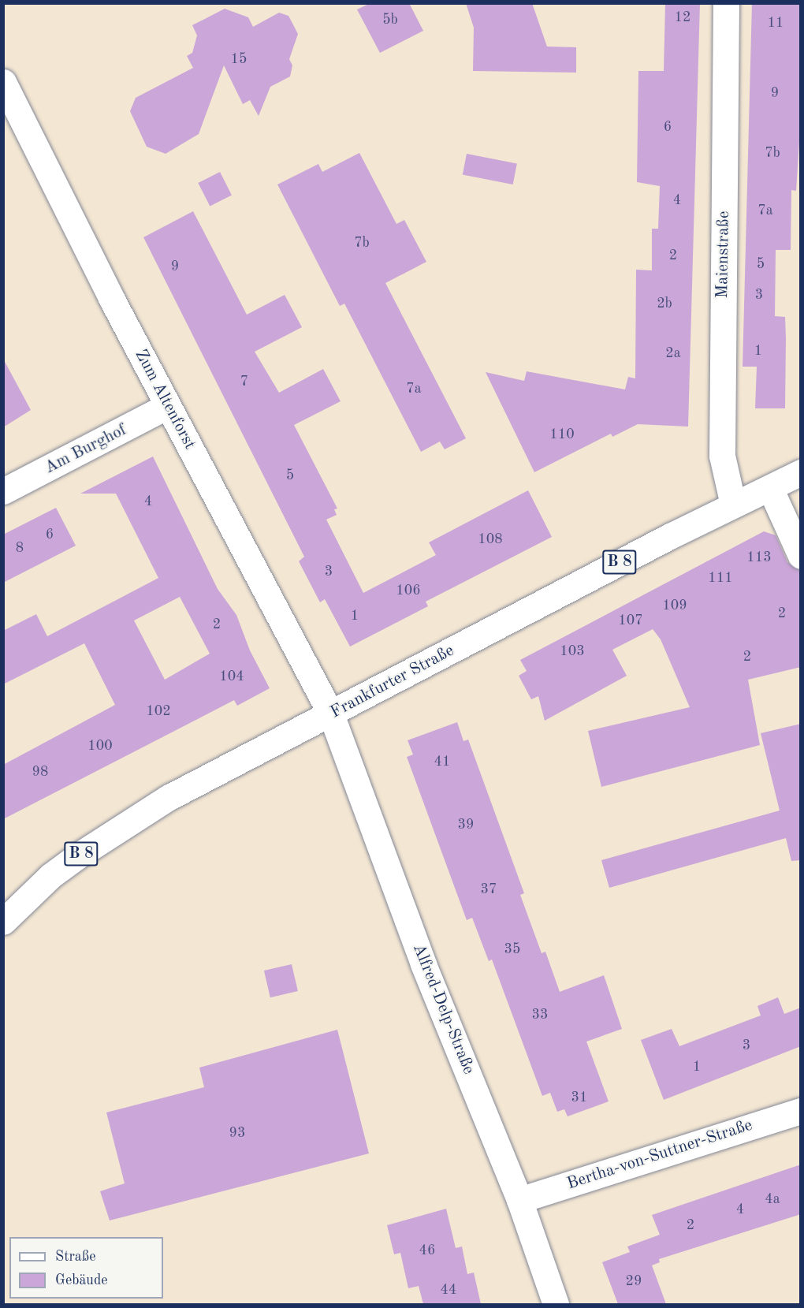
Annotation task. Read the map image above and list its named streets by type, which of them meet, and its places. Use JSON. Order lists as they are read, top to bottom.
{
  "streets": {
    "street": [
      "Maienstraße",
      "Zum Altenforst",
      "Am Burghof",
      "B 8",
      "Frankfurter Straße",
      "Alfred-Delp-Straße",
      "Bertha-von-Suttner-Straße"
    ]
  },
  "crossings": [
    ["Maienstraße", "Frankfurter Straße"],
    ["Zum Altenforst", "Am Burghof"],
    ["Zum Altenforst", "Frankfurter Straße"],
    ["Zum Altenforst", "Alfred-Delp-Straße"],
    ["Frankfurter Straße", "Alfred-Delp-Straße"],
    ["Alfred-Delp-Straße", "Bertha-von-Suttner-Straße"]
  ],
  "house_numbers": [
    "12",
    "5b",
    "11",
    "15",
    "9",
    "6",
    "7b",
    "4",
    "7a",
    "7b",
    "2",
    "5",
    "9",
    "3",
    "2b",
    "1",
    "2a",
    "7",
    "7a",
    "110",
    "5",
    "4",
    "6",
    "108",
    "8",
    "113",
    "3",
    "111",
    "106",
    "109",
    "2",
    "1",
    "107",
    "2",
    "103",
    "2",
    "104",
    "102",
    "100",
    "41",
    "98",
    "39",
    "37",
    "35",
    "33",
    "3",
    "1",
    "31",
    "93",
    "4a",
    "4",
    "2",
    "46",
    "29",
    "44"
  ],
  "legend": ["Straße", "Gebäude"]
}
